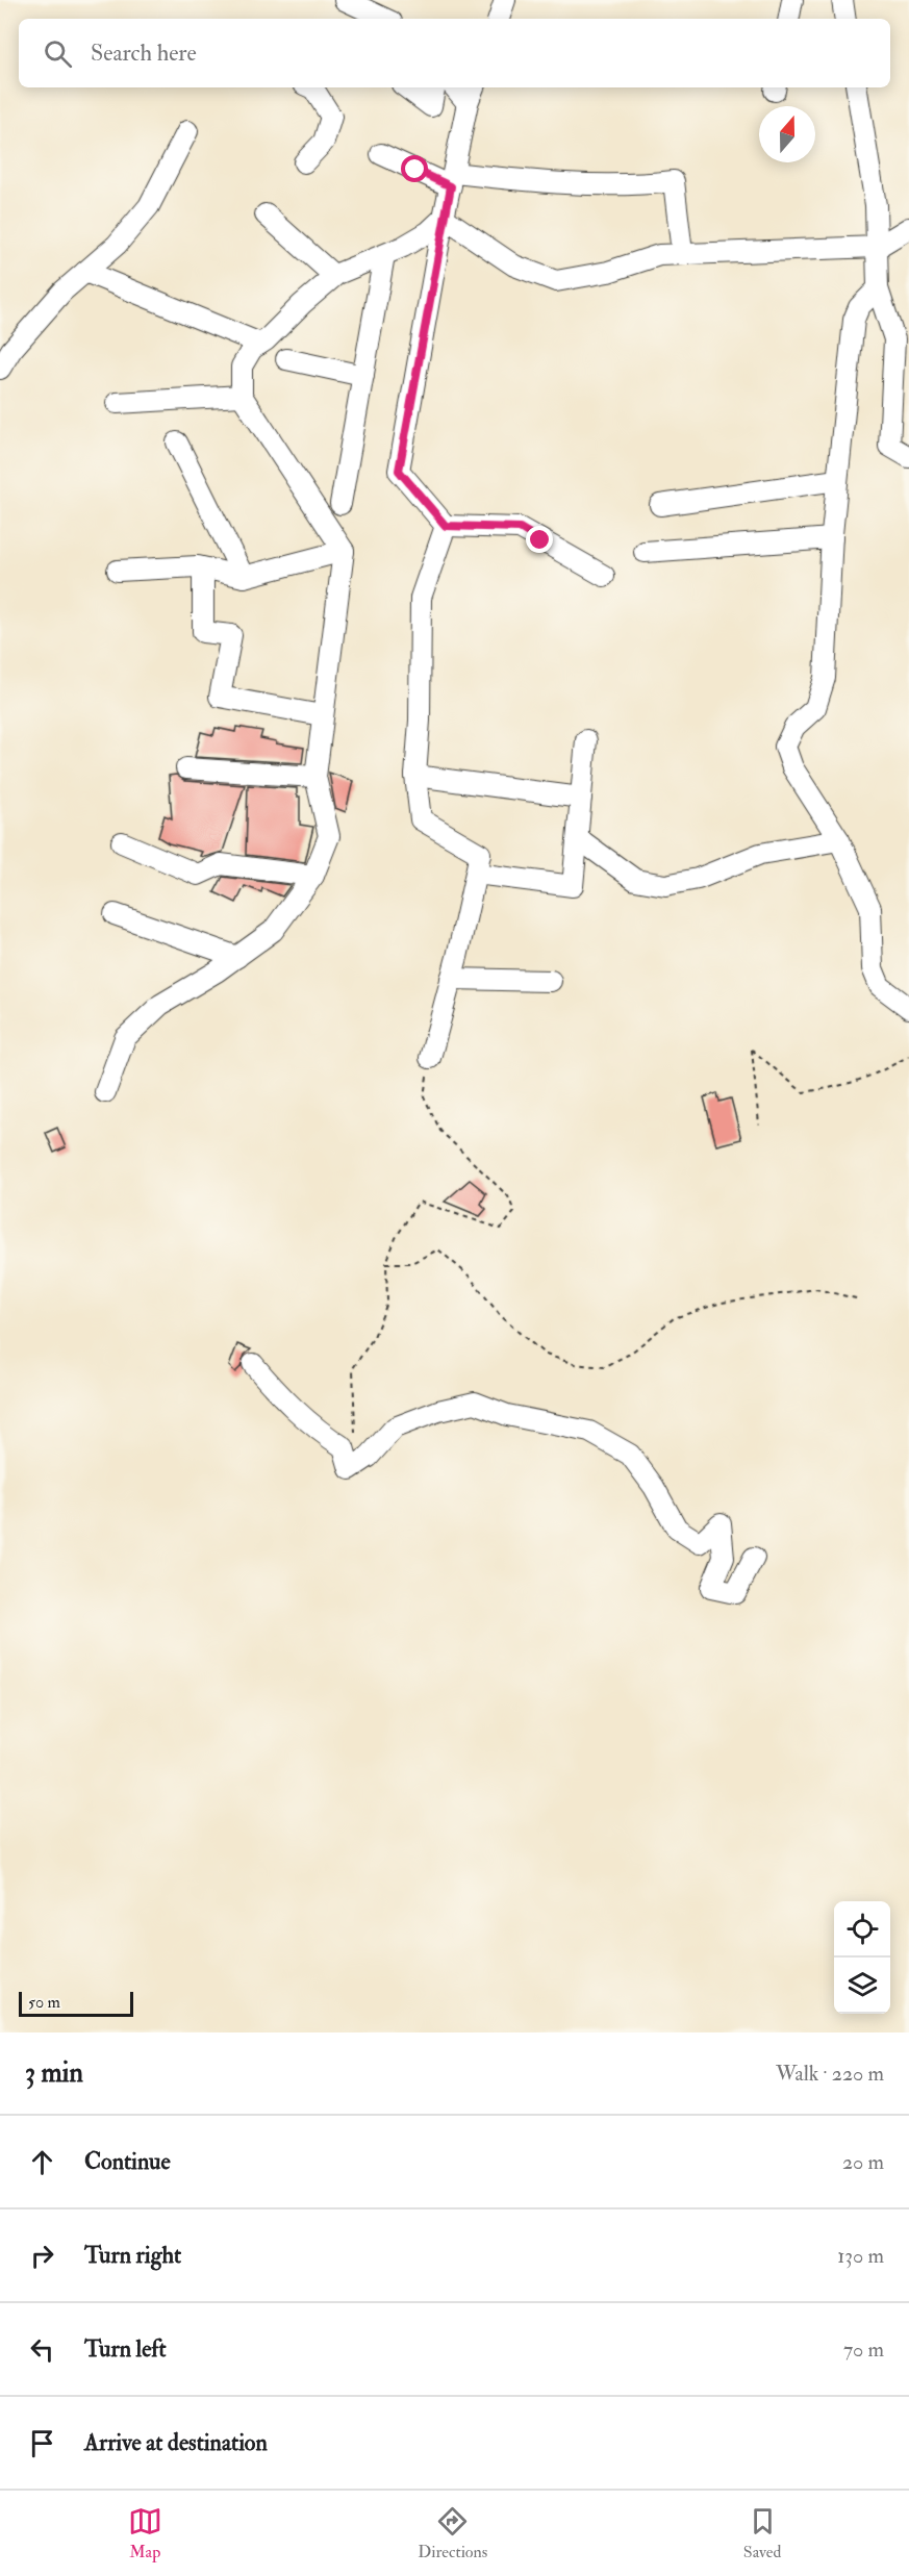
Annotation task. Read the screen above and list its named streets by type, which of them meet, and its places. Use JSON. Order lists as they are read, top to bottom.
{
  "scale_bar": "50 m",
  "north": "top",
  "page": {
    "search": "Search here",
    "scale": "50 m",
    "heading": ["3 min", "Walk · 220 m"],
    "list": [
      ["Continue", "20 m"],
      ["Turn right", "130 m"],
      ["Turn left", "70 m"],
      "Arrive at destination"
    ],
    "nav": ["Map", "Directions", "Saved"]
  }
}
